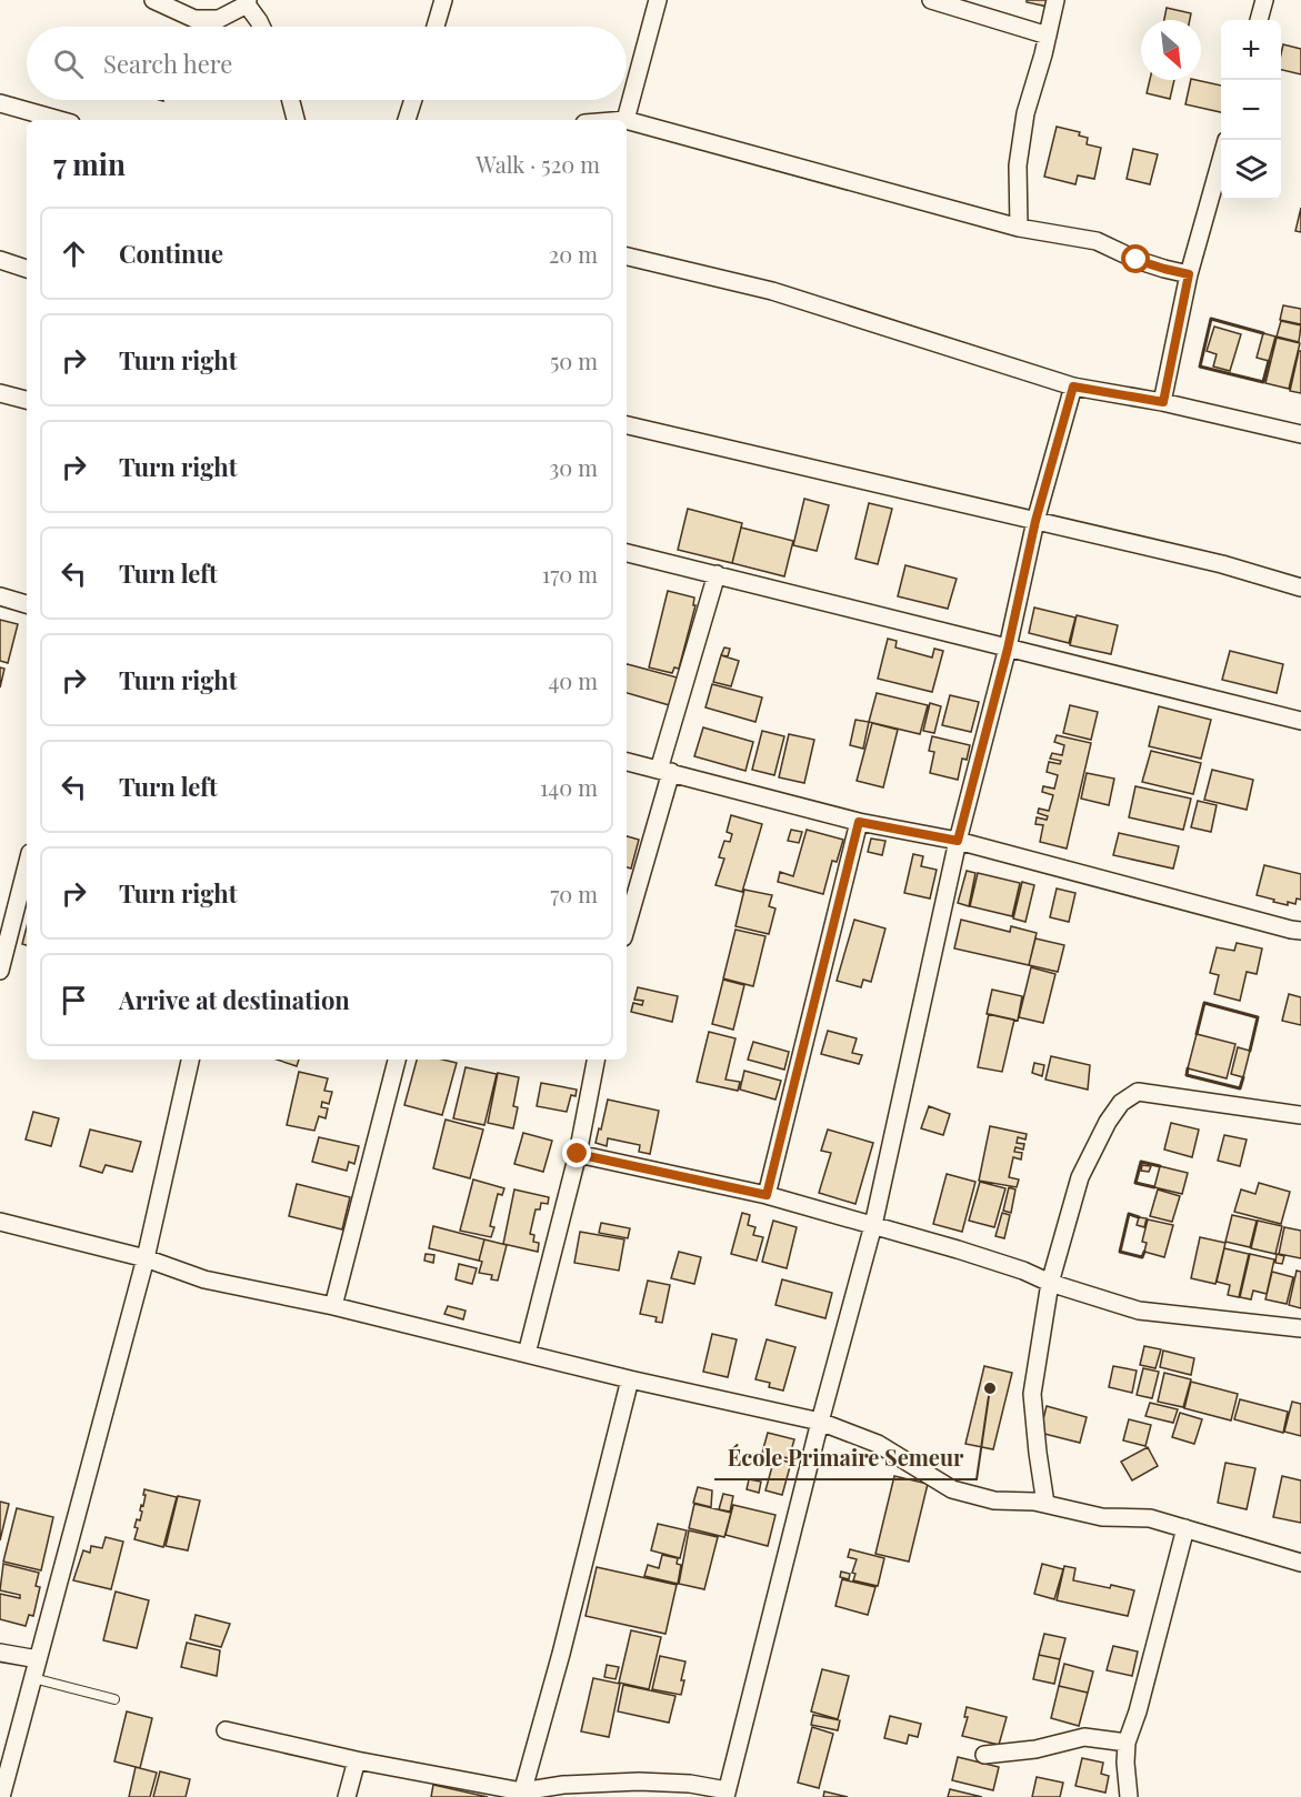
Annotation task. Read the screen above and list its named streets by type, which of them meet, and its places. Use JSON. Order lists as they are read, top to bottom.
{
  "places": ["École Primaire Semeur"],
  "north": "bottom right",
  "page": {
    "map_buttons": ["+", "−"],
    "search": "Search here",
    "heading": ["7 min", "Walk · 520 m"],
    "list": [
      ["Continue", "20 m"],
      ["Turn right", "50 m"],
      ["Turn right", "30 m"],
      ["Turn left", "170 m"],
      ["Turn right", "40 m"],
      ["Turn left", "140 m"],
      ["Turn right", "70 m"],
      "Arrive at destination"
    ]
  }
}
